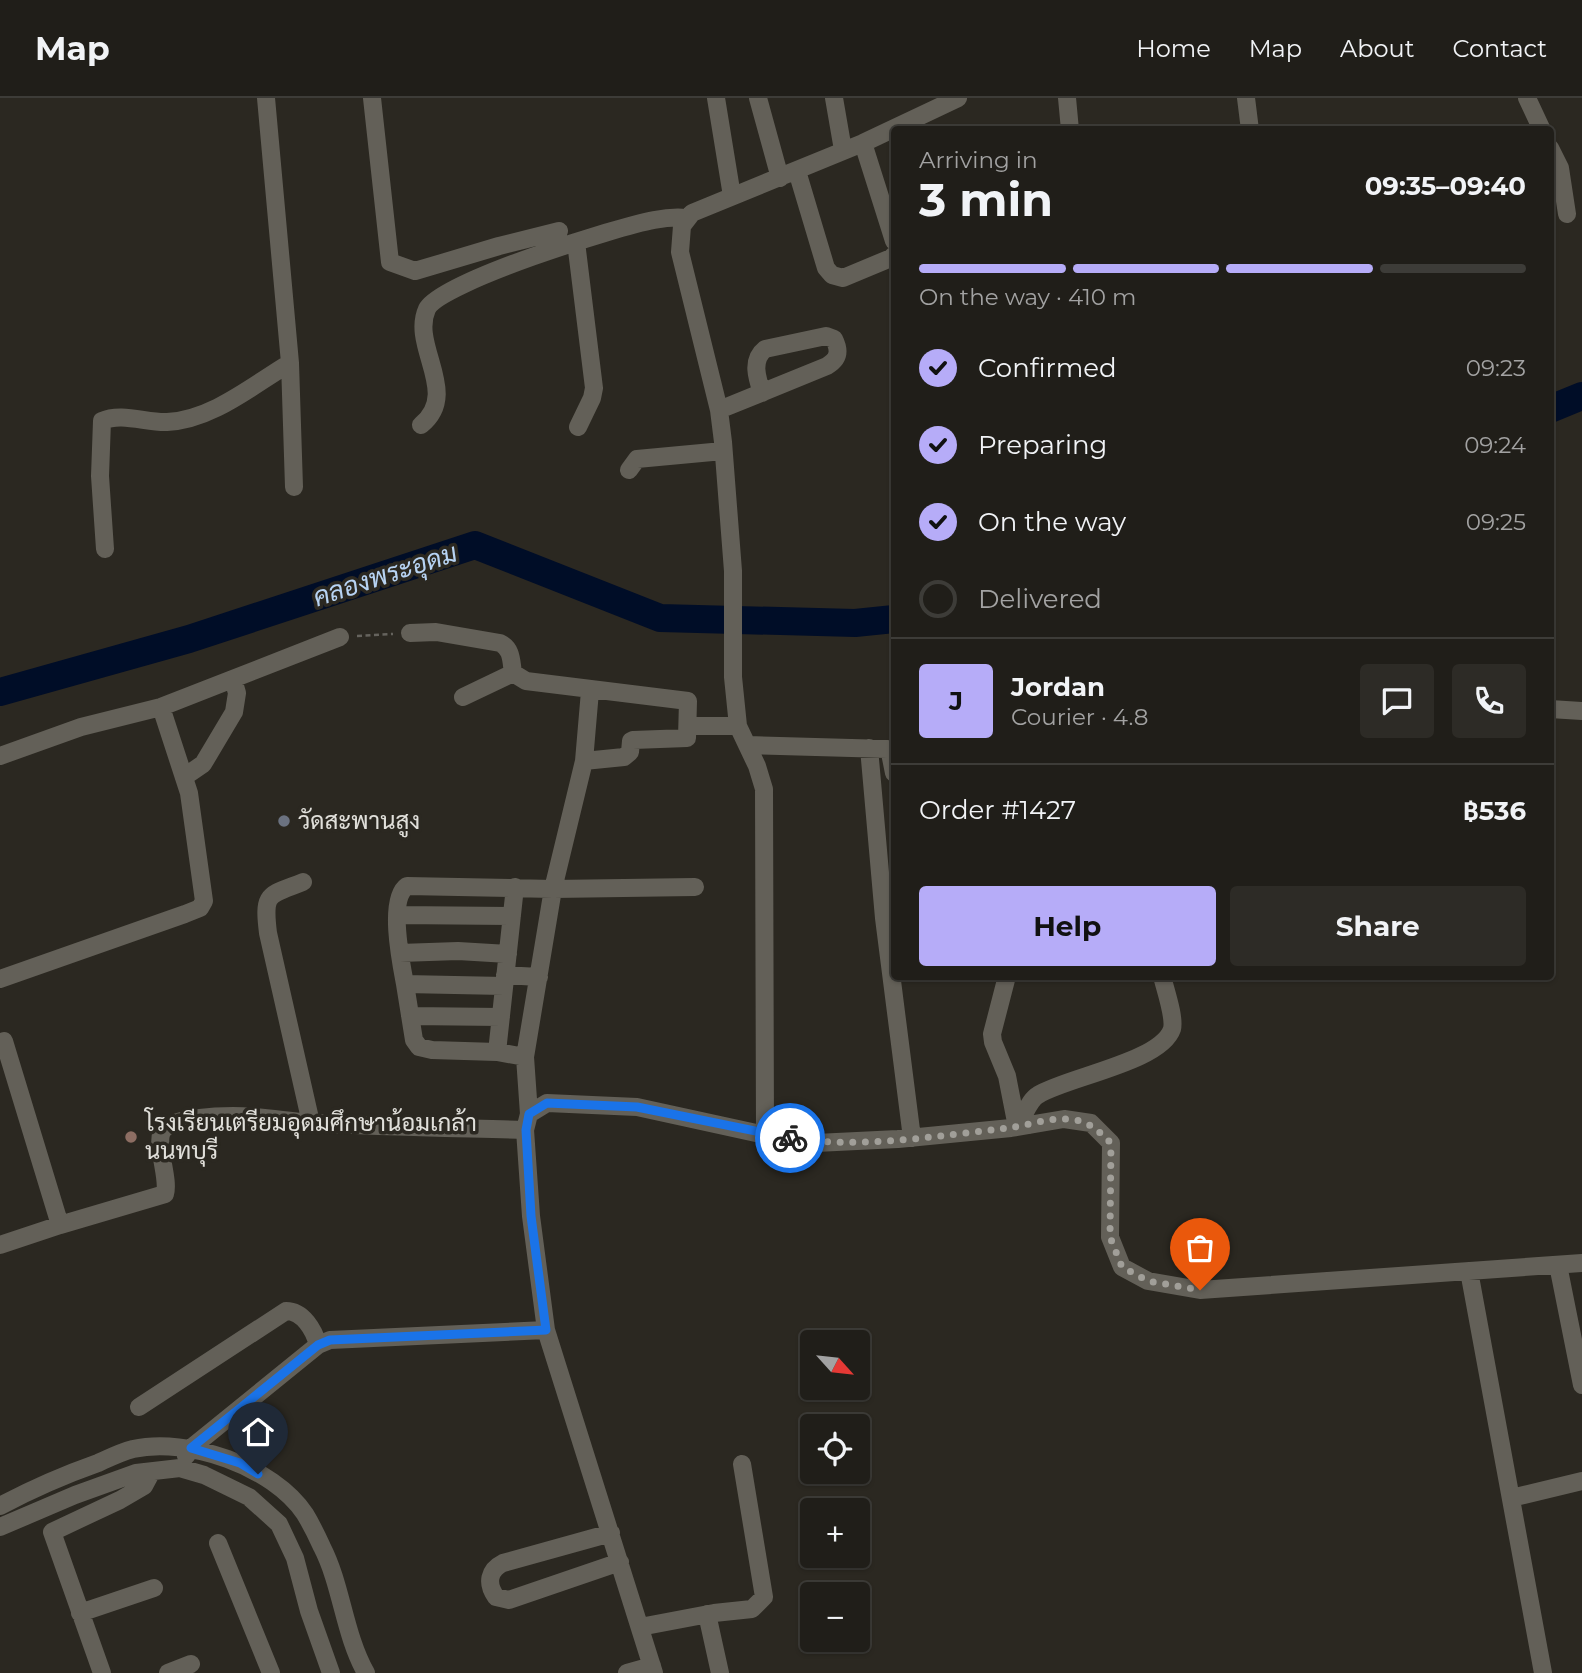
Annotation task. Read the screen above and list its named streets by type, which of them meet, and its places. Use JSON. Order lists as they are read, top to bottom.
{
  "water": ["คลองพระอุดม"],
  "places": ["วัดสะพานสูง", "โรงเรียนเตรียมอุดมศึกษาน้อมเกล้า นนทบุรี"],
  "north": "bottom right",
  "page": {
    "header": "Map",
    "nav": [
      "Home",
      "Map",
      "About",
      "Contact"
    ],
    "heading": ["3 min", "Arriving in", "09:35–09:40"],
    "panel": [
      "Jordan",
      "Courier · 4.8",
      "Order #1427",
      "฿536"
    ],
    "bar": "On the way · 410 m",
    "list": [
      ["Confirmed", "09:23"],
      ["Preparing", "09:24"],
      ["On the way", "09:25"],
      "Delivered"
    ],
    "round": "J",
    "buttons": ["Help", "Share"],
    "map_buttons": ["+", "−"]
  }
}
